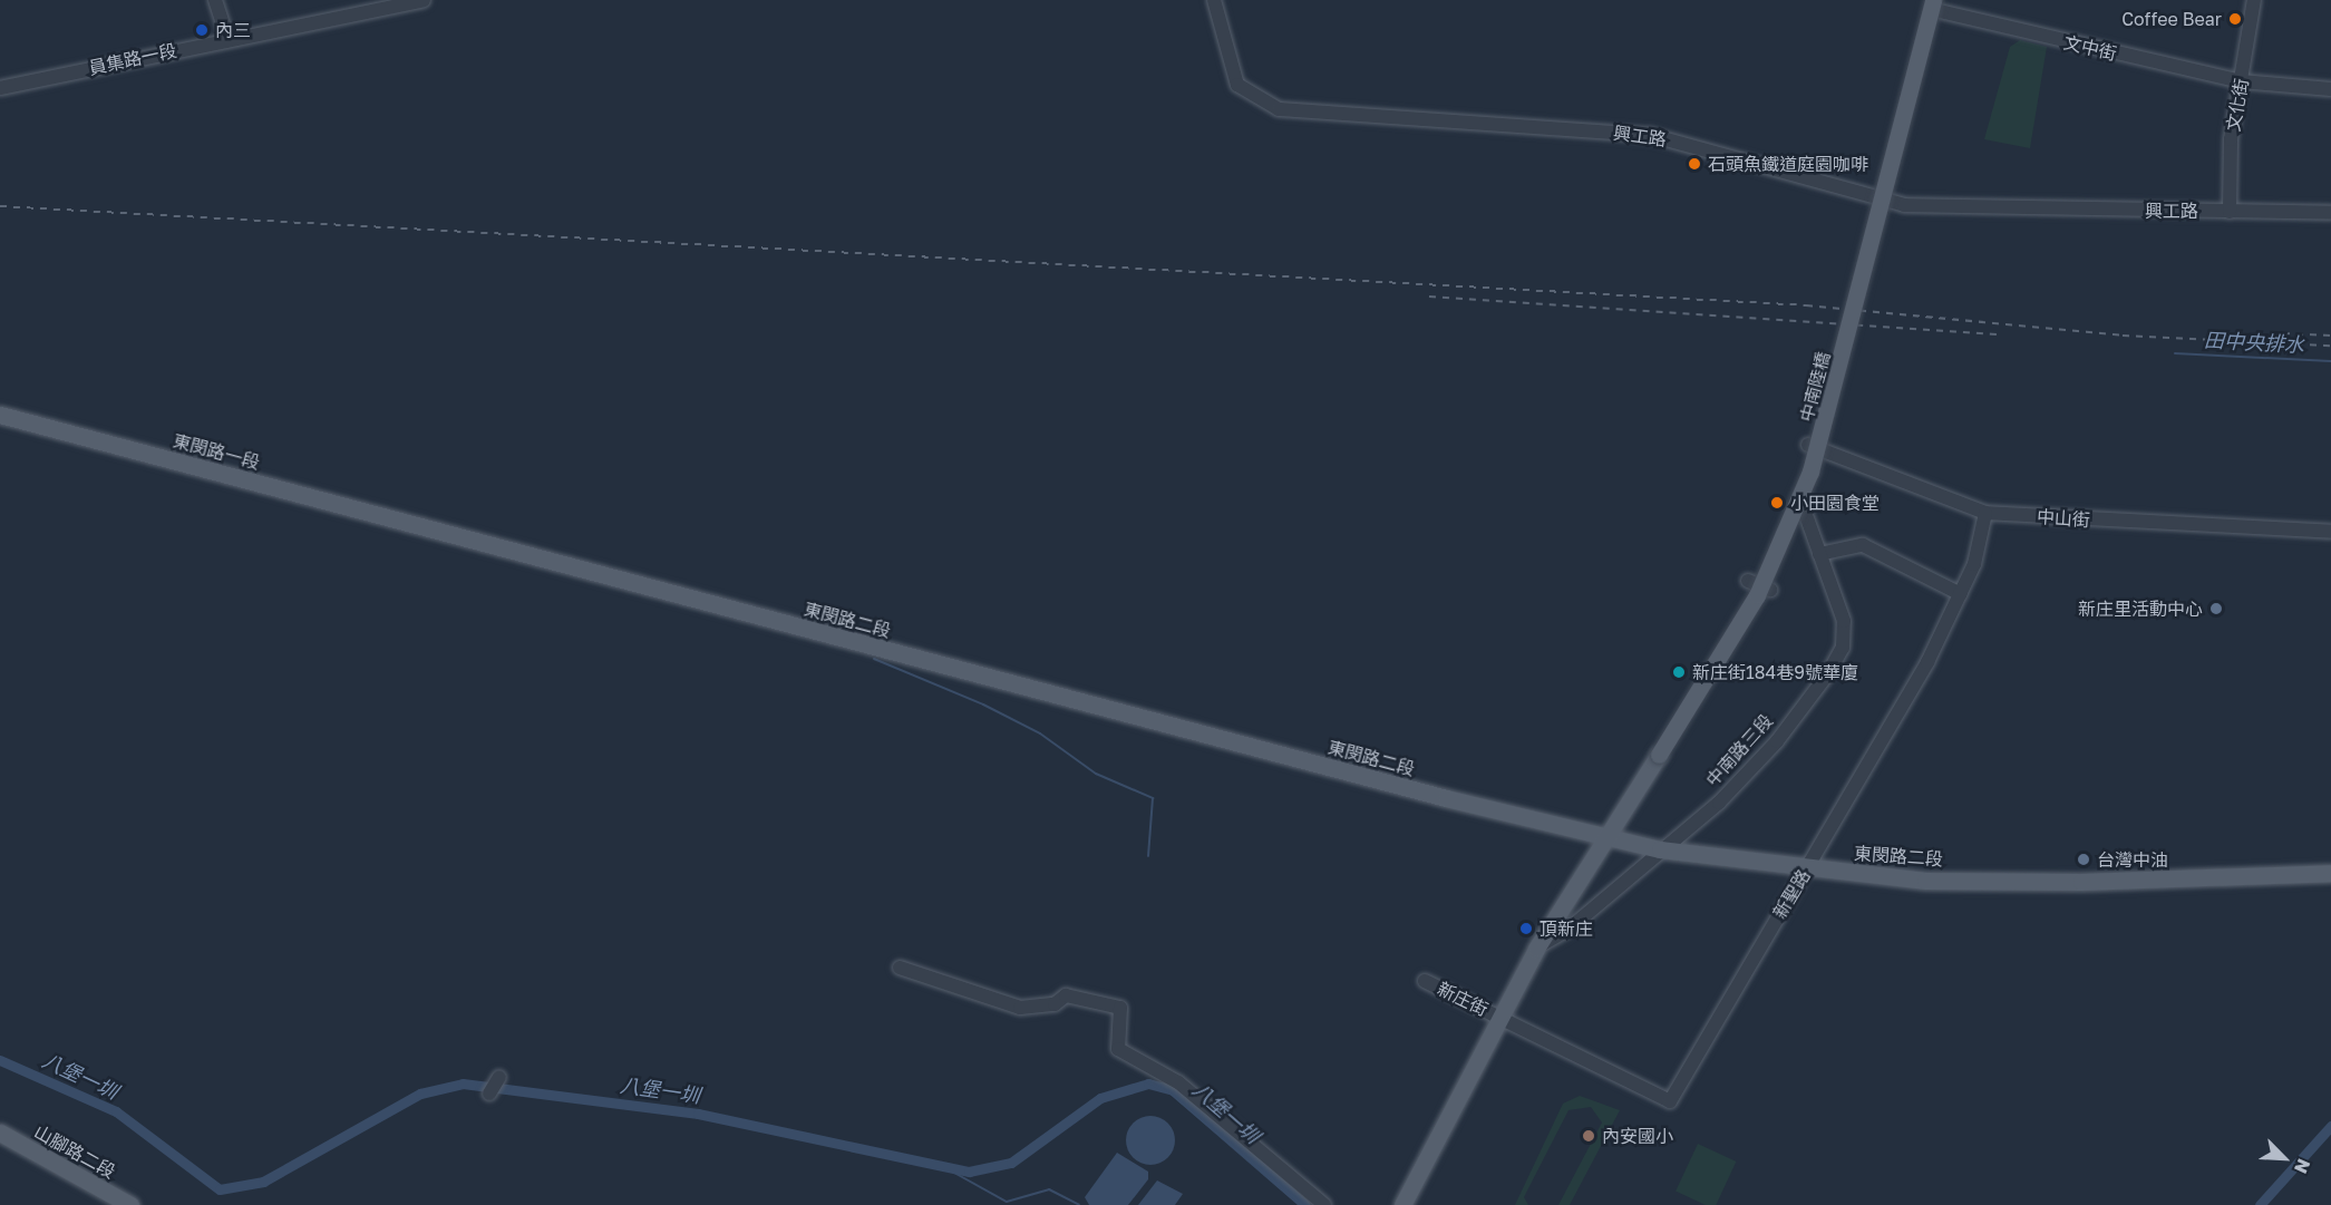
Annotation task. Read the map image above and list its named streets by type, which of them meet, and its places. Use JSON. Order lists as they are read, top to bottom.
{
  "streets": {
    "main road": [
      "中南陸橋",
      "東閔路一段",
      "東閔路二段",
      "山腳路二段"
    ],
    "street": [
      "文中街",
      "員集路一段",
      "文化街",
      "興工路",
      "中山街",
      "中南路三段",
      "新聖路",
      "新庄街"
    ]
  },
  "crossings": [
    ["文中街", "文化街"],
    ["文中街", "中南陸橋"],
    ["文化街", "興工路"],
    ["中南陸橋", "東閔路二段"],
    ["東閔路一段", "東閔路二段"],
    ["中山街", "新聖路"],
    ["東閔路二段", "中南路三段"],
    ["東閔路二段", "新聖路"],
    ["新聖路", "新庄街"]
  ],
  "water": ["田中央排水", "八堡一圳"],
  "places": [
    "Coffee Bear",
    "內三",
    "石頭魚鐵道庭園咖啡",
    "小田園食堂",
    "新庄里活動中心",
    "新庄街184巷9號華廈",
    "台灣中油",
    "頂新庄",
    "內安國小"
  ],
  "north": "bottom right"
}
